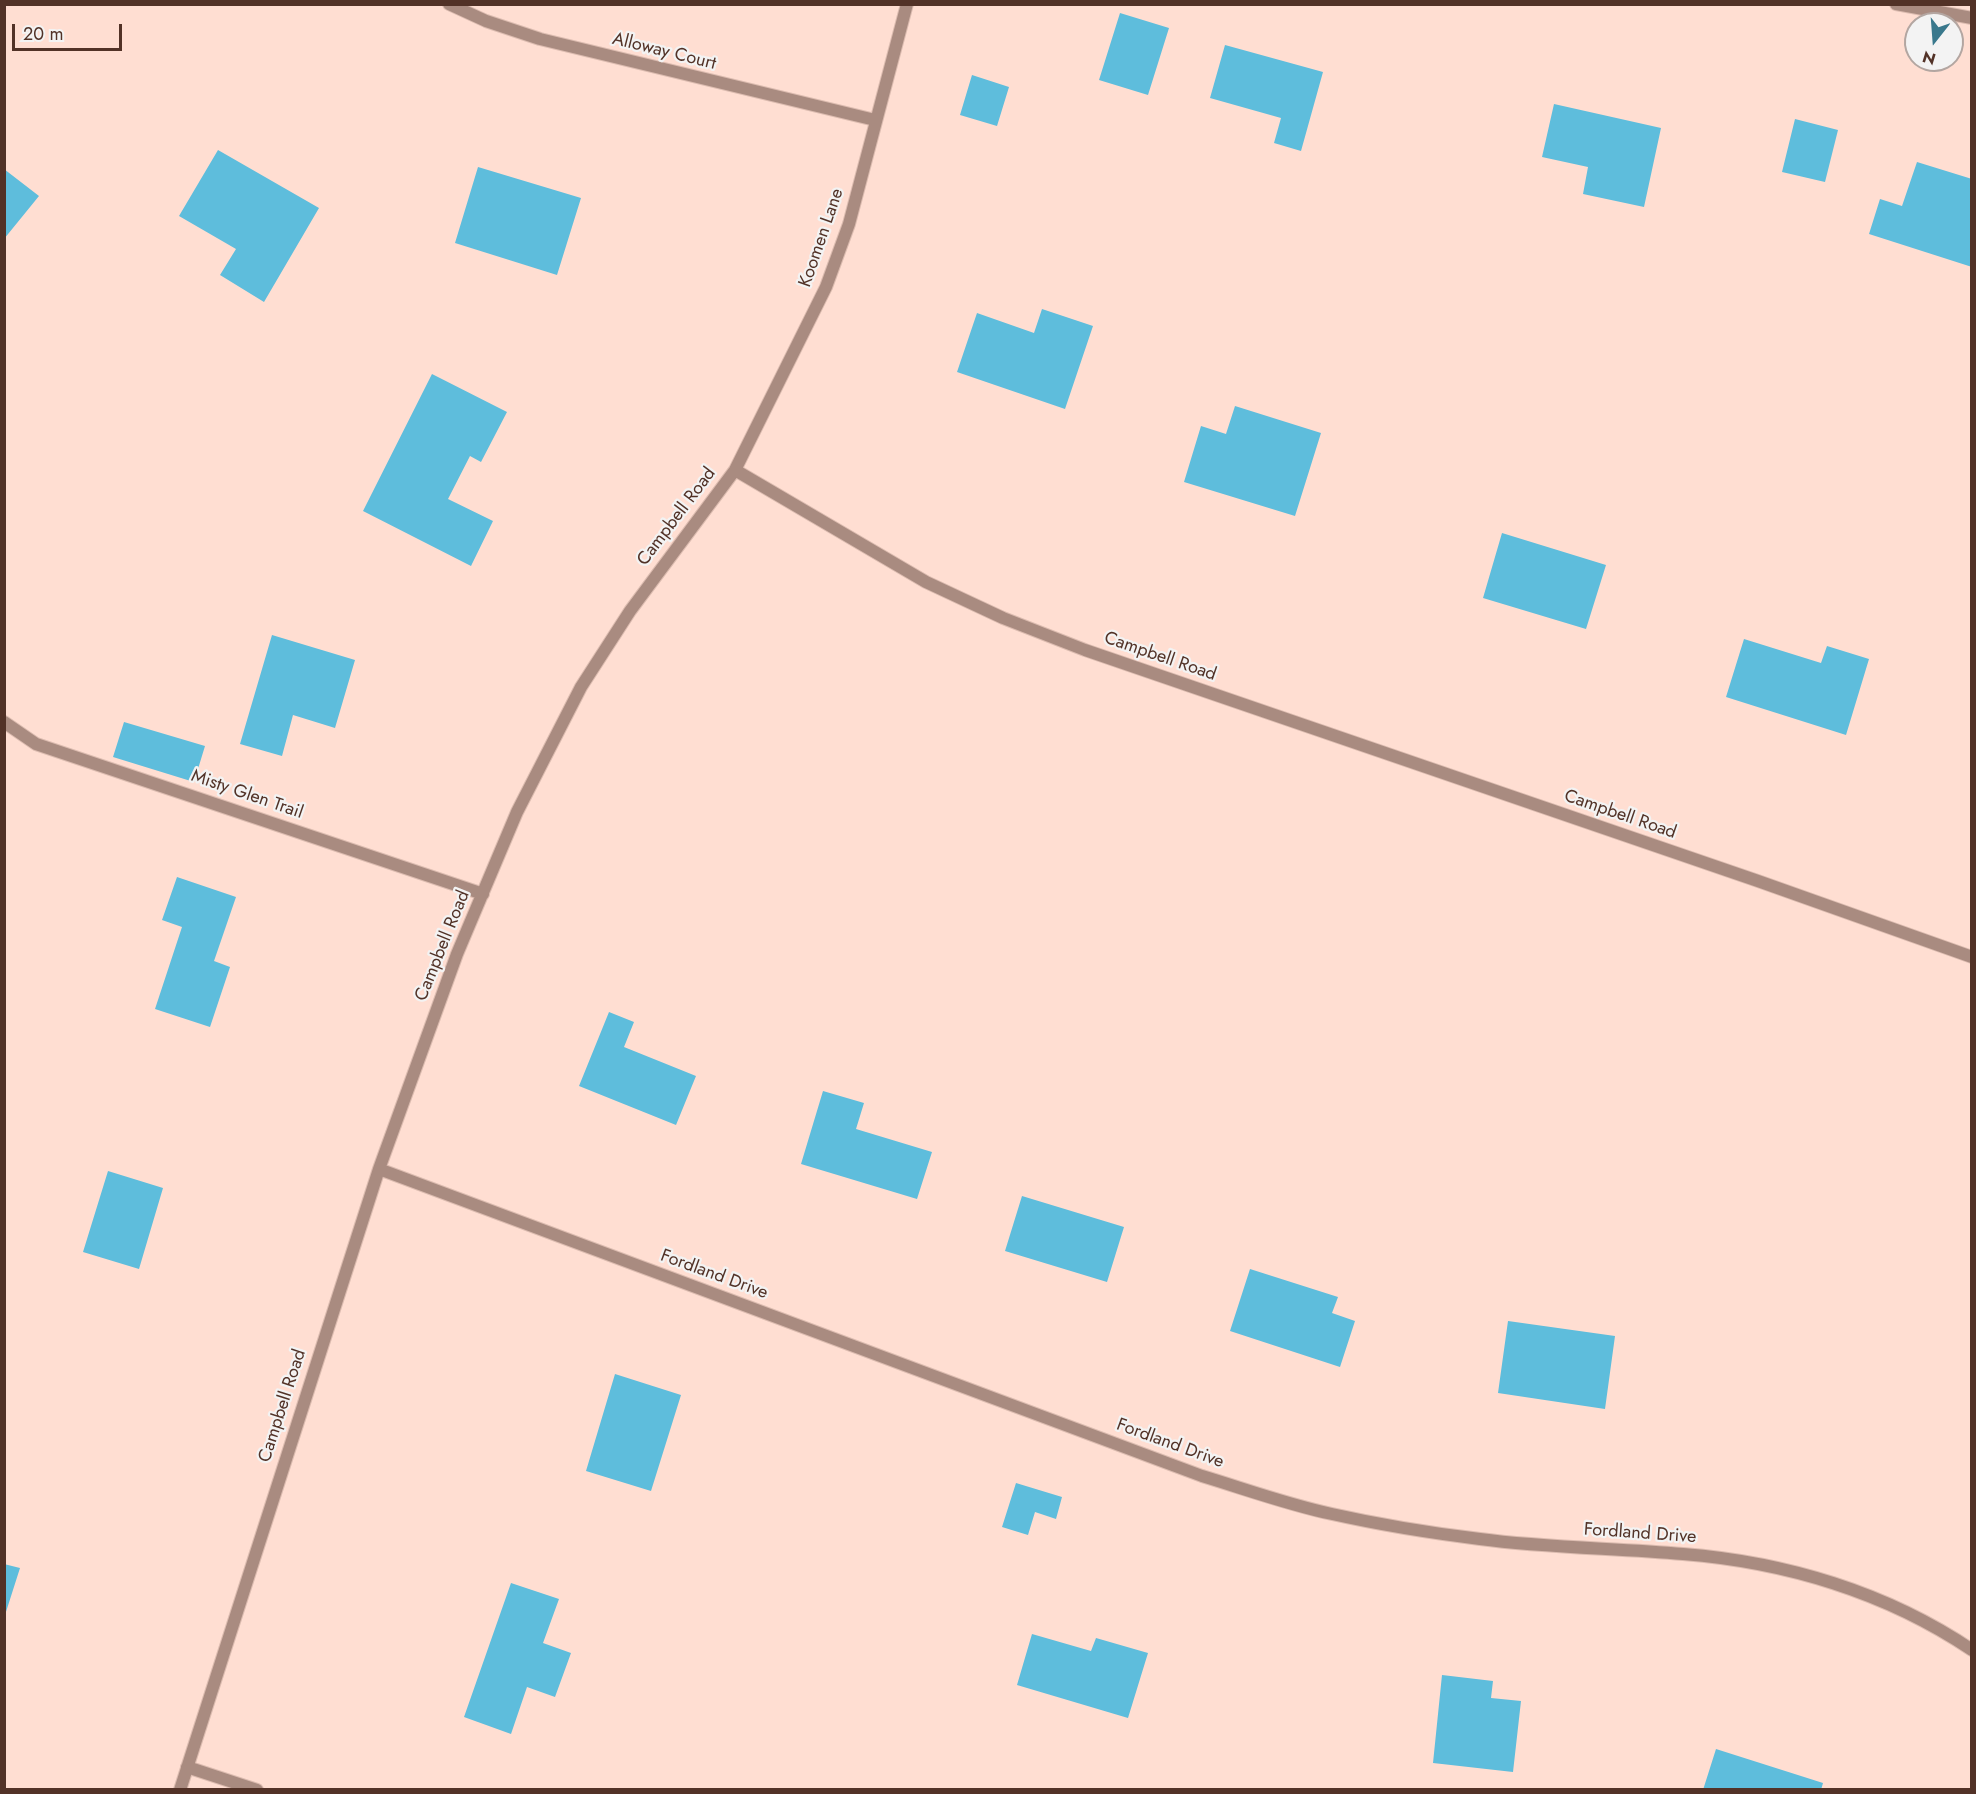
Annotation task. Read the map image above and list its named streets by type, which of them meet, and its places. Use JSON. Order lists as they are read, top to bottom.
{
  "streets": {
    "street": [
      "Alloway Court",
      "Koomen Lane",
      "Campbell Road",
      "Misty Glen Trail",
      "Fordland Drive"
    ]
  },
  "crossings": [
    ["Alloway Court", "Koomen Lane"],
    ["Koomen Lane", "Campbell Road"],
    ["Campbell Road", "Misty Glen Trail"],
    ["Campbell Road", "Fordland Drive"]
  ],
  "scale_bar": "20 m",
  "north": "bottom"
}
